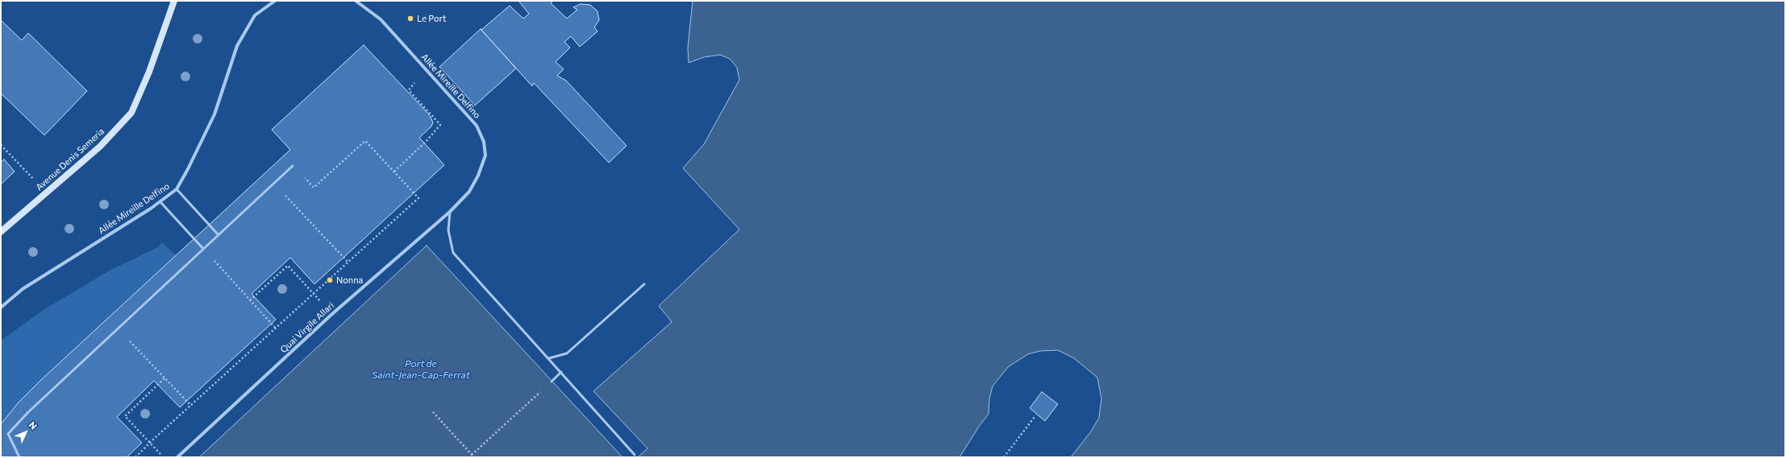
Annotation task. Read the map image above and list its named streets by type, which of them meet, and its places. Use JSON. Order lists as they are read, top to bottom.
{
  "streets": {
    "main road": ["Avenue Denis Semeria"],
    "street": ["Allée Mireille Delfino", "Quai Virgile Allari"]
  },
  "crossings": [
    ["Allée Mireille Delfino", "Quai Virgile Allari"]
  ],
  "water": ["Port de Saint-Jean-Cap-Ferrat"],
  "places": ["Le Port", "Nonna"],
  "north": "top right"
}
